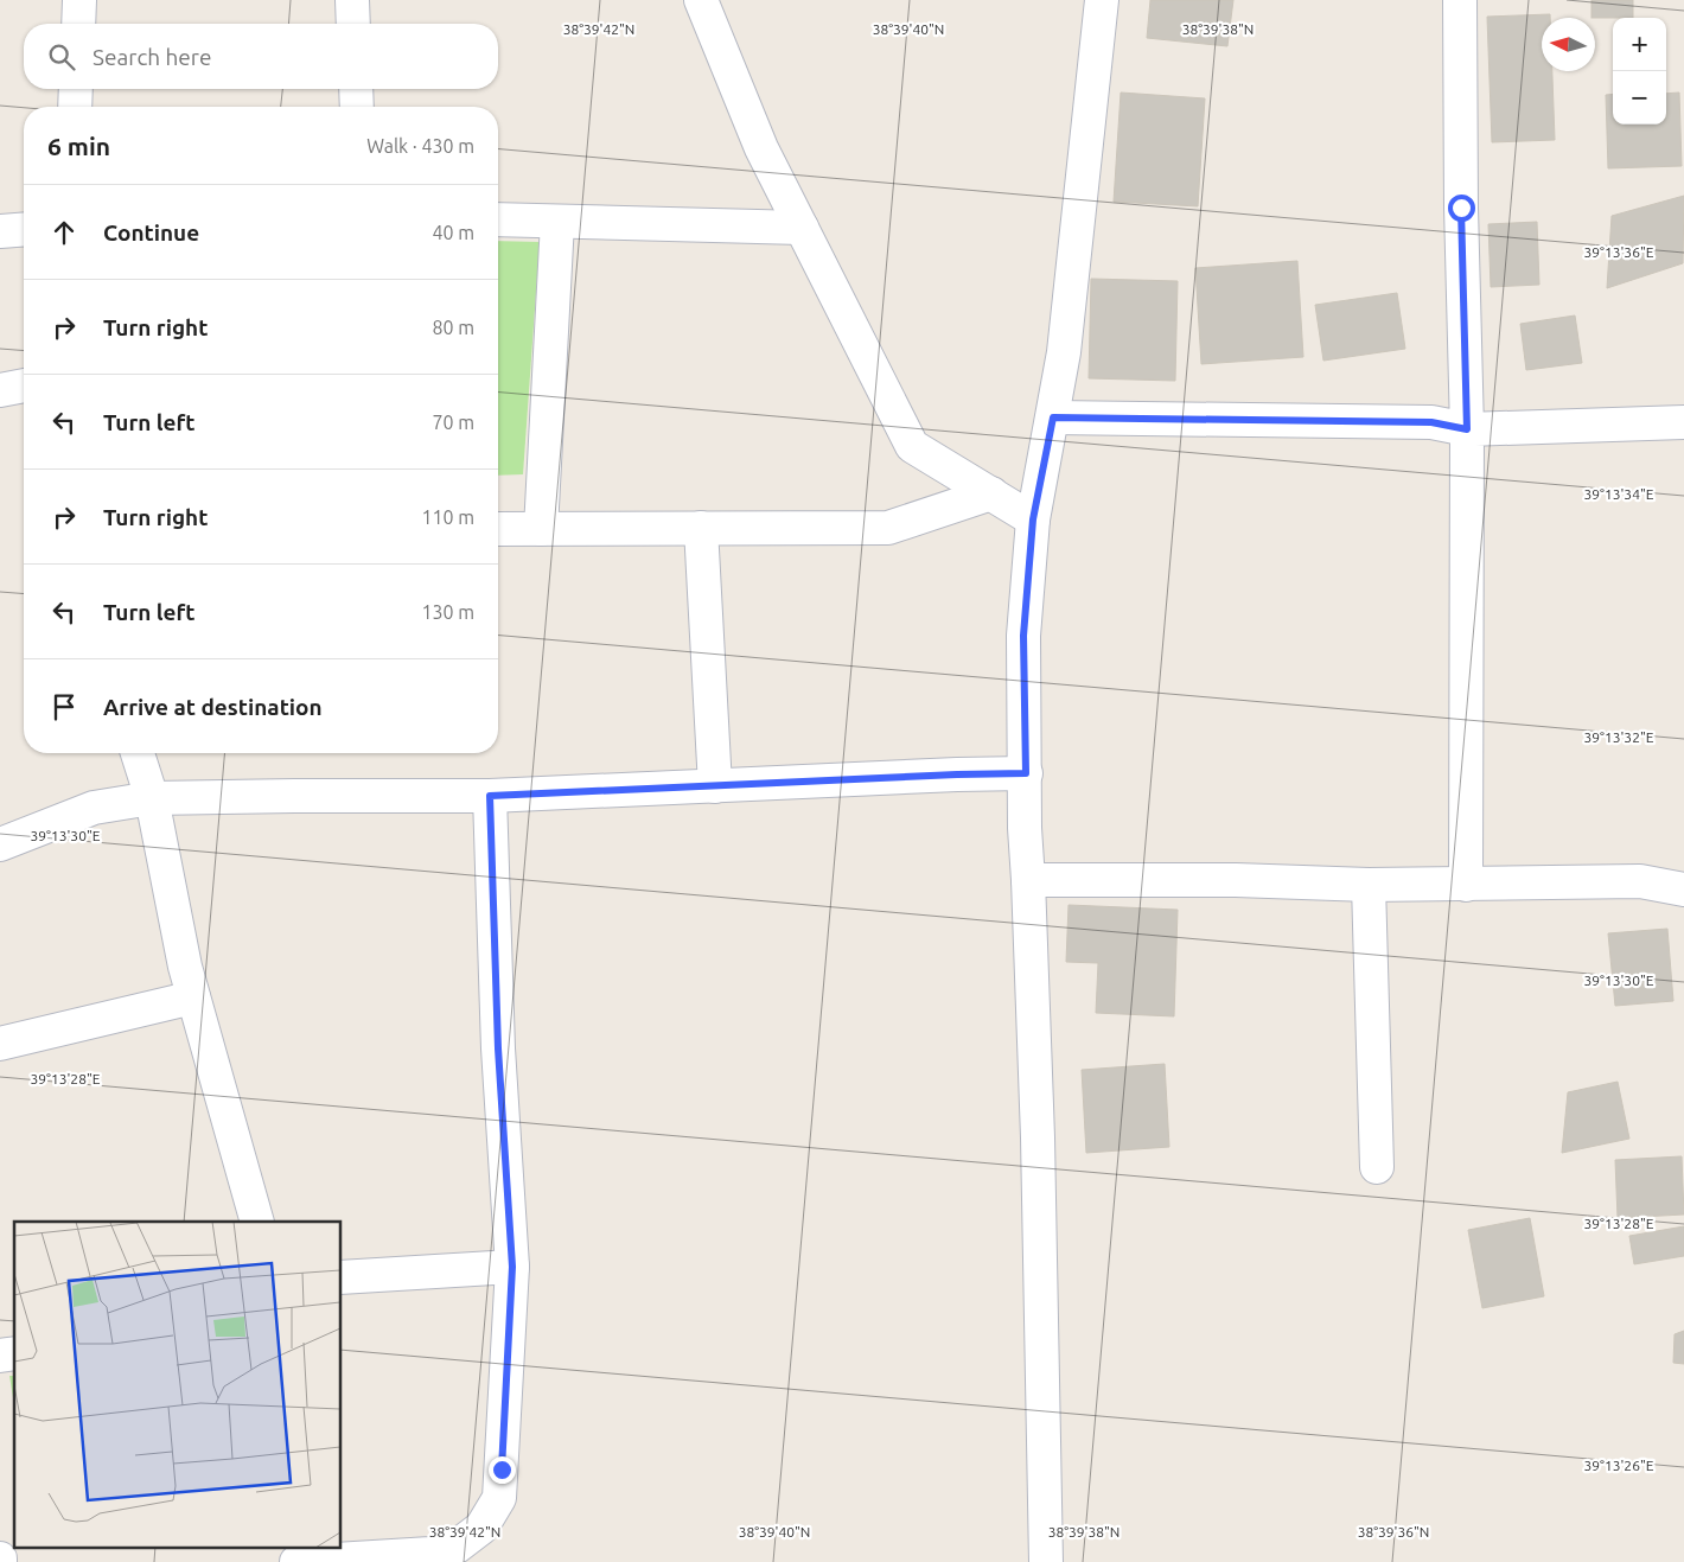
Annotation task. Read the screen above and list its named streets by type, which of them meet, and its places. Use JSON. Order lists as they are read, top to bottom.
{
  "north": "left",
  "page": {
    "map_buttons": ["+", "−"],
    "search": "Search here",
    "heading": ["6 min", "Walk · 430 m"],
    "list": [
      ["Continue", "40 m"],
      ["Turn right", "80 m"],
      ["Turn left", "70 m"],
      ["Turn right", "110 m"],
      ["Turn left", "130 m"],
      "Arrive at destination"
    ]
  },
  "coordinates": [
    "38°39'42\"N",
    "38°39'40\"N",
    "38°39'38\"N",
    "39°13'36\"E",
    "39°13'34\"E",
    "39°13'32\"E",
    "39°13'30\"E",
    "39°13'28\"E",
    "39°13'26\"E",
    "38°39'36\"N"
  ]
}
